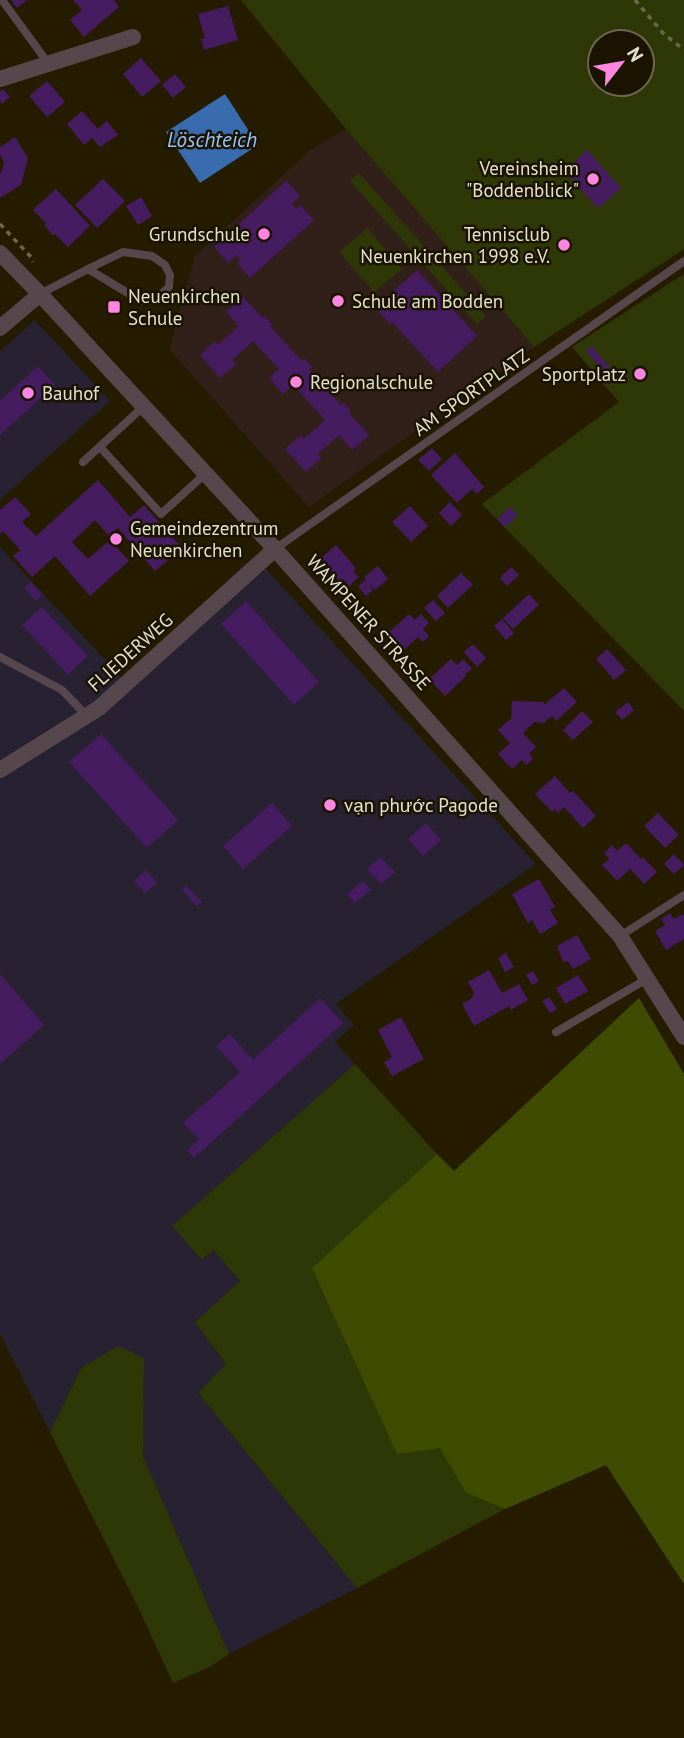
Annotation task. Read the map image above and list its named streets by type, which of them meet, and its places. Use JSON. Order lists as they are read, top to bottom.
{
  "streets": {
    "street": ["WAMPENER STRASSE", "FLIEDERWEG"],
    "lane": ["AM SPORTPLATZ"]
  },
  "crossings": [
    ["AM SPORTPLATZ", "WAMPENER STRASSE"],
    ["AM SPORTPLATZ", "FLIEDERWEG"],
    ["WAMPENER STRASSE", "FLIEDERWEG"]
  ],
  "water": ["Löschteich"],
  "places": {
    "other": [
      "Vereinsheim \"Boddenblick\"",
      "Grundschule",
      "Tennisclub Neuenkirchen 1998 e.V.",
      "Schule am Bodden",
      "Sportplatz",
      "Regionalschule",
      "Bauhof",
      "Gemeindezentrum Neuenkirchen",
      "vạn phước Pagode"
    ],
    "transit": ["Neuenkirchen Schule"]
  },
  "north": "top right"
}
